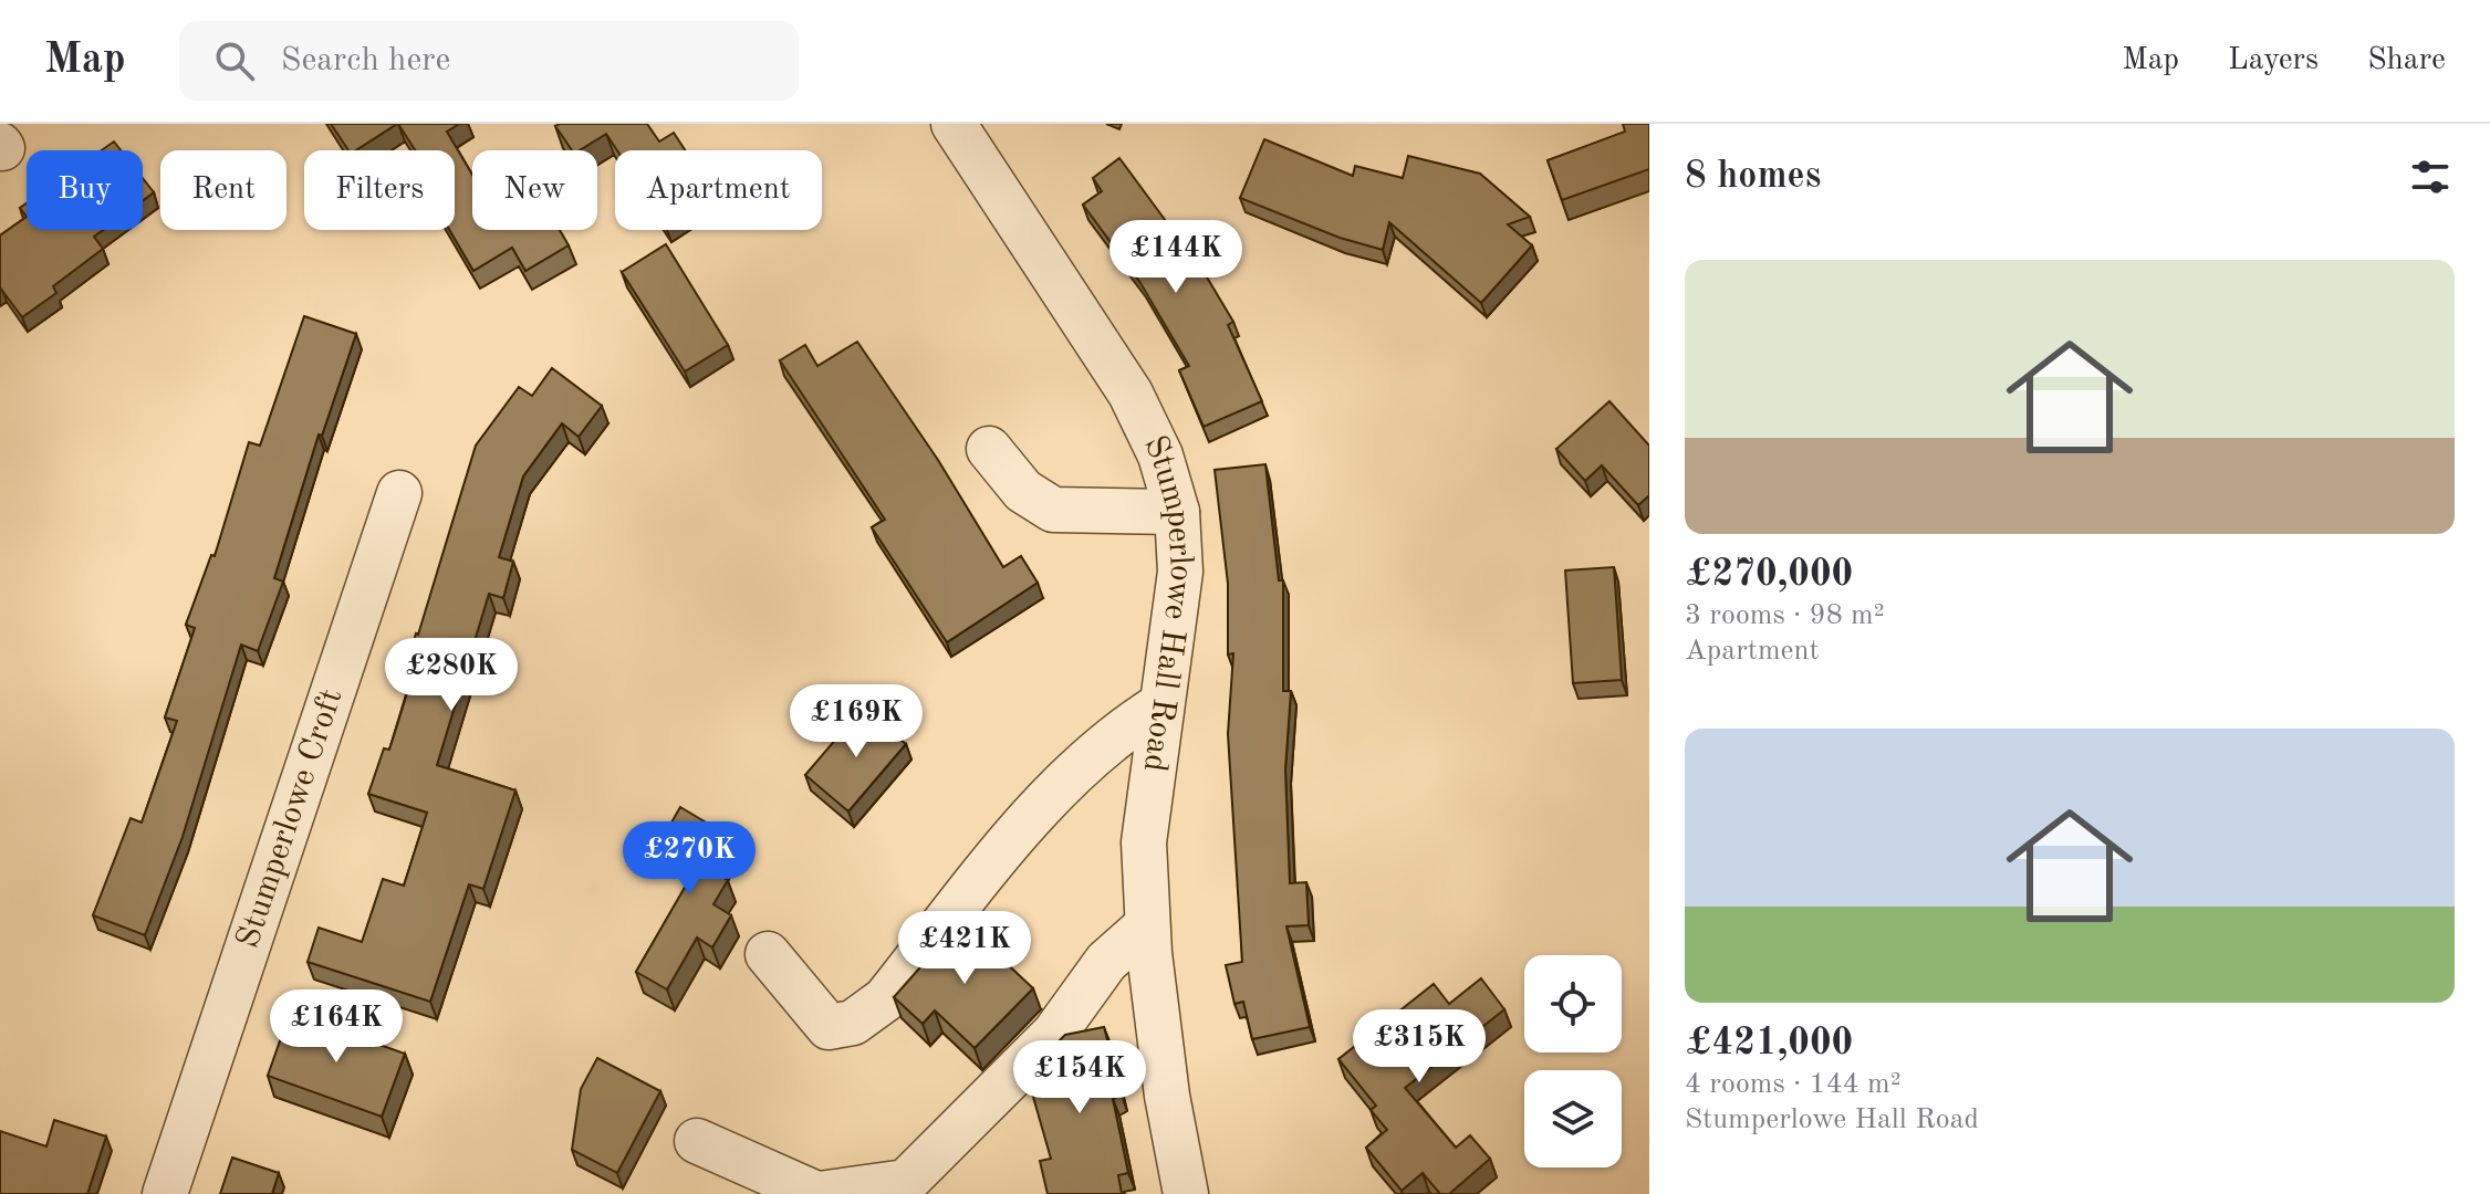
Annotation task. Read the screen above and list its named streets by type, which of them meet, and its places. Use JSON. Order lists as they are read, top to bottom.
{
  "streets": {
    "street": ["Stumperlowe Hall Road", "Stumperlowe Croft"]
  },
  "page": {
    "header": "Map",
    "search": "Search here",
    "nav": ["Map", "Layers", "Share"],
    "heading": "8 homes",
    "chip": [
      "Buy",
      "Rent",
      "Filters",
      "New",
      "Apartment"
    ],
    "price": [
      "£144K",
      "£280K",
      "£169K",
      "£270K",
      "£421K",
      "£164K",
      "£315K",
      "£154K"
    ],
    "list": [
      {
        "name": "£270,000",
        "note": "3 rooms · 98 m² · Apartment"
      },
      {
        "name": "£421,000",
        "note": "4 rooms · 144 m² · Stumperlowe Hall Road"
      }
    ]
  }
}
